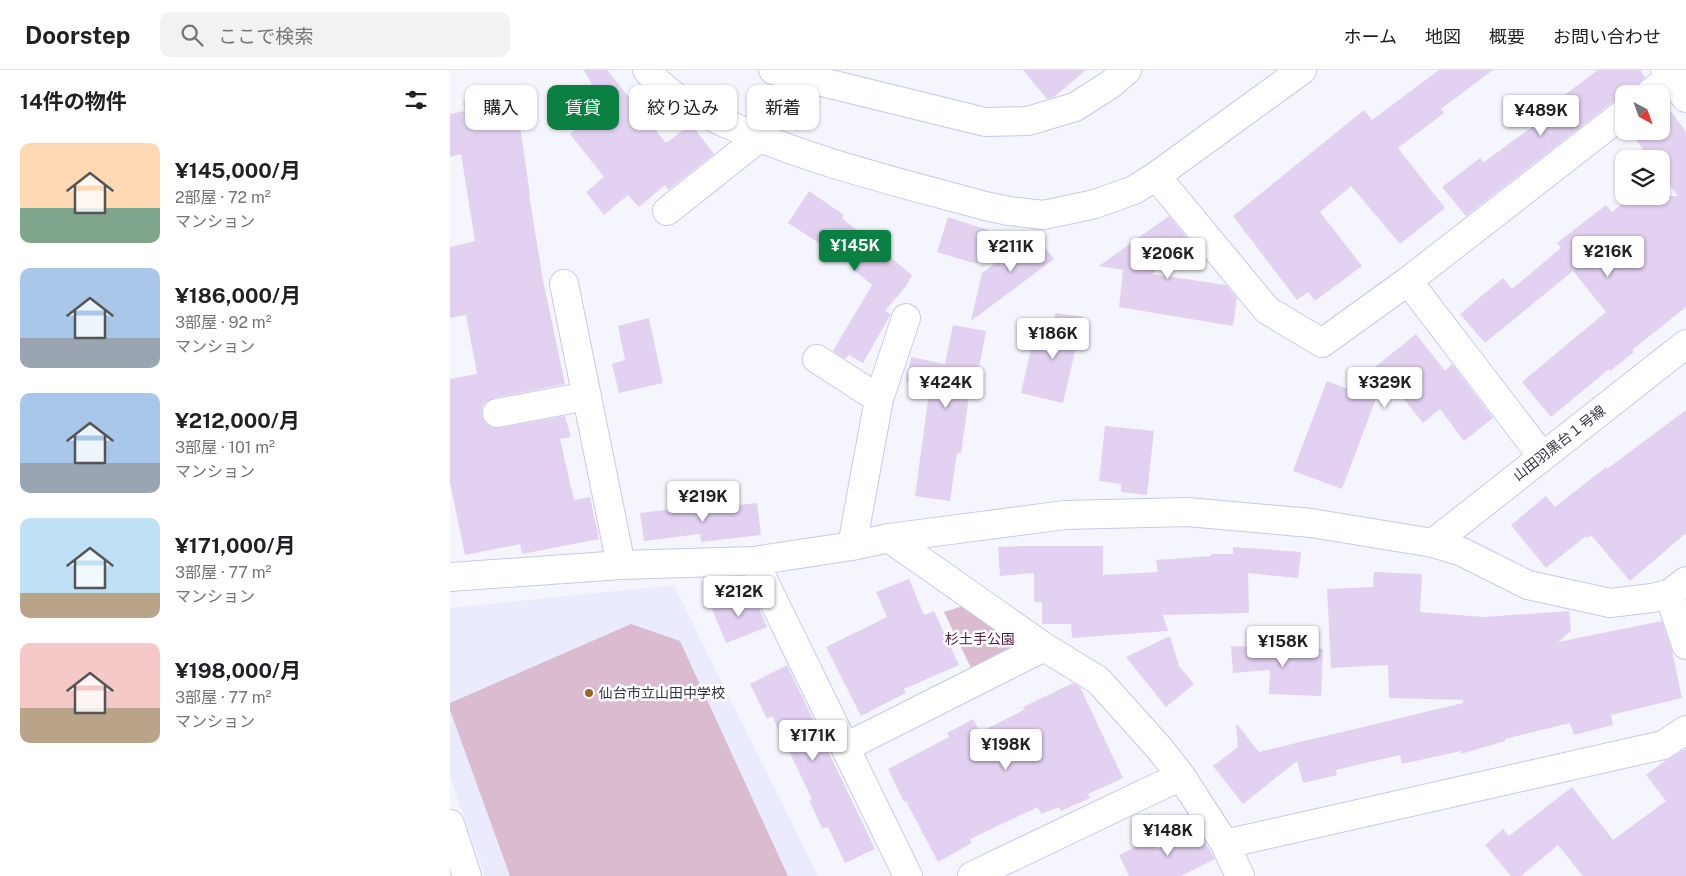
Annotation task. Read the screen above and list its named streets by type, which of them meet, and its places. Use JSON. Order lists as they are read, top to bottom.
{
  "streets": {
    "street": ["山田羽黒台１号線"]
  },
  "parks": ["杉土手公園"],
  "places": ["仙台市立山田中学校"],
  "north": "bottom right",
  "page": {
    "header": "Doorstep",
    "search": "ここで検索",
    "nav": [
      "ホーム",
      "地図",
      "概要",
      "お問い合わせ"
    ],
    "heading": "14件の物件",
    "chip": [
      "購入",
      "賃貸",
      "絞り込み",
      "新着"
    ],
    "price": [
      "¥489K",
      "¥145K",
      "¥211K",
      "¥216K",
      "¥206K",
      "¥186K",
      "¥424K",
      "¥329K",
      "¥219K",
      "¥212K",
      "¥158K",
      "¥171K",
      "¥198K",
      "¥148K"
    ],
    "list": [
      {
        "name": "¥145,000/月",
        "note": "2部屋 · 72 m² · マンション"
      },
      {
        "name": "¥186,000/月",
        "note": "3部屋 · 92 m² · マンション"
      },
      {
        "name": "¥212,000/月",
        "note": "3部屋 · 101 m² · マンション"
      },
      {
        "name": "¥171,000/月",
        "note": "3部屋 · 77 m² · マンション"
      },
      {
        "name": "¥198,000/月",
        "note": "3部屋 · 77 m² · マンション"
      }
    ]
  }
}
